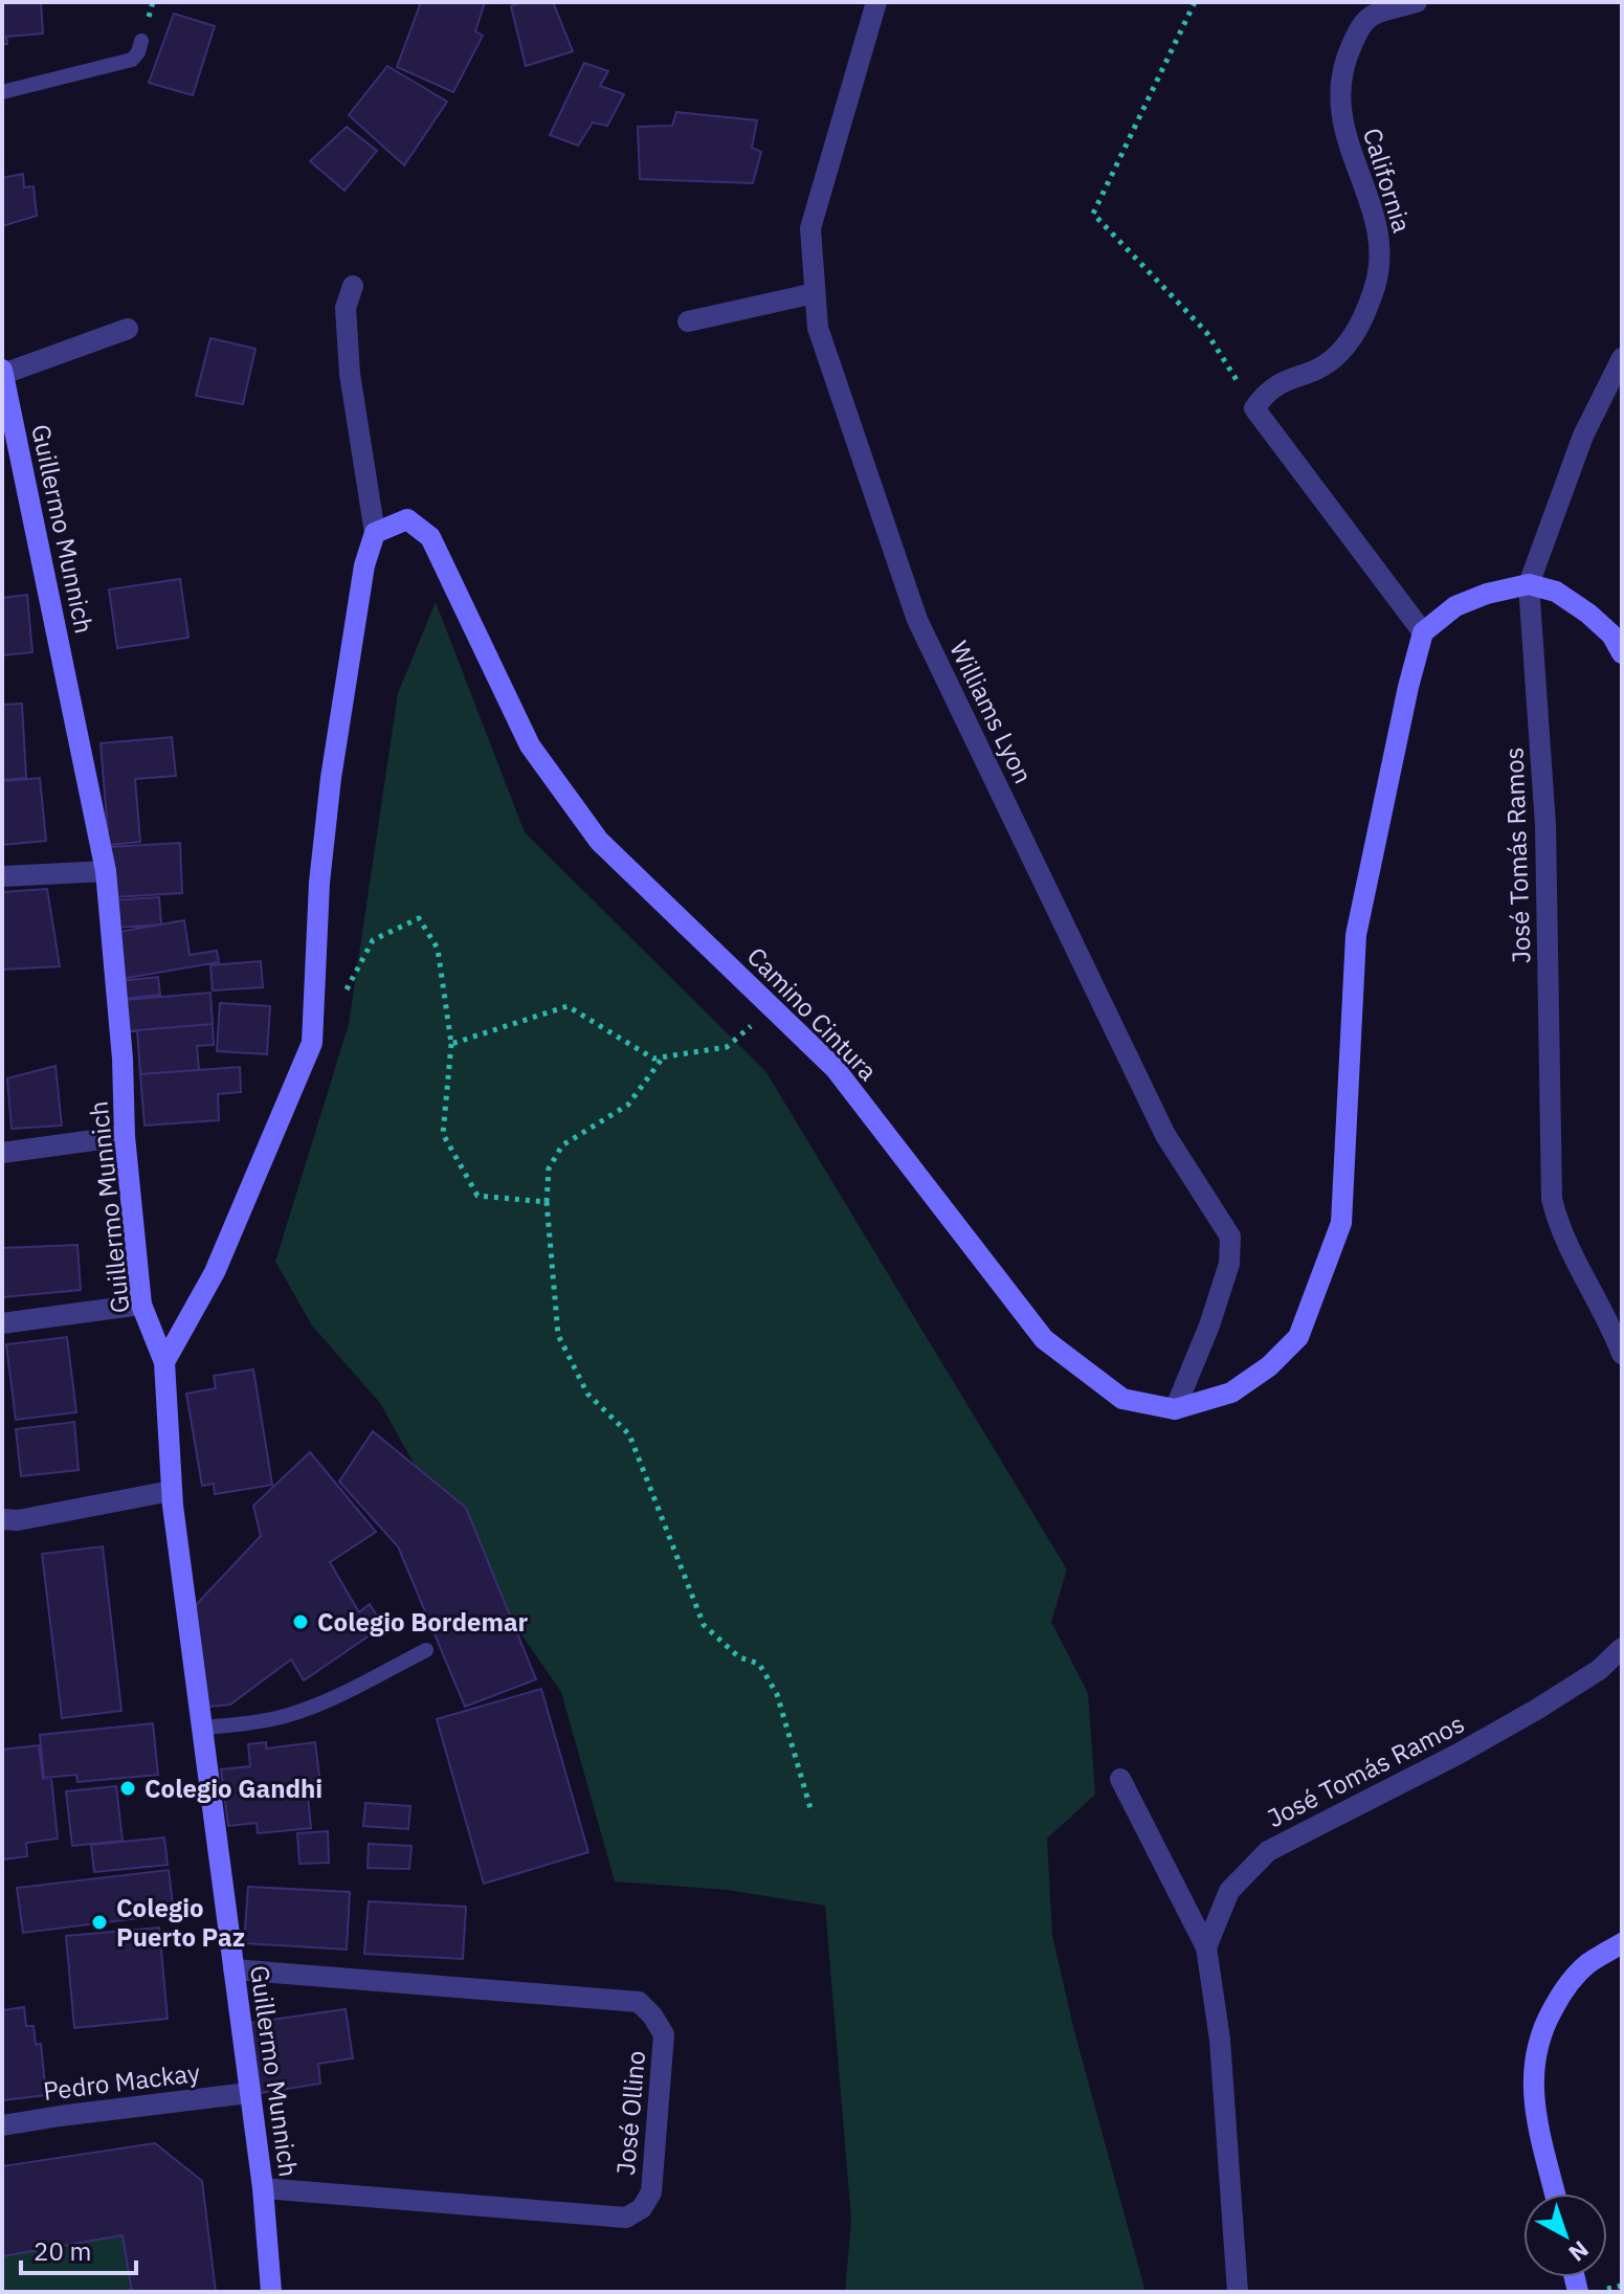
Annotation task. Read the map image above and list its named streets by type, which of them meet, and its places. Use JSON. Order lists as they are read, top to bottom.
{
  "streets": {
    "main road": ["Guillermo Munnich", "Camino Cintura"],
    "street": [
      "California",
      "Williams Lyon",
      "José Tomás Ramos",
      "Pedro Mackay",
      "José Ollino"
    ]
  },
  "crossings": [
    ["Guillermo Munnich", "Pedro Mackay"],
    ["Guillermo Munnich", "José Ollino"],
    ["Williams Lyon", "Camino Cintura"]
  ],
  "places": ["Colegio Bordemar", "Colegio Gandhi", "Colegio Puerto Paz"],
  "scale_bar": "20 m",
  "north": "bottom right"
}
